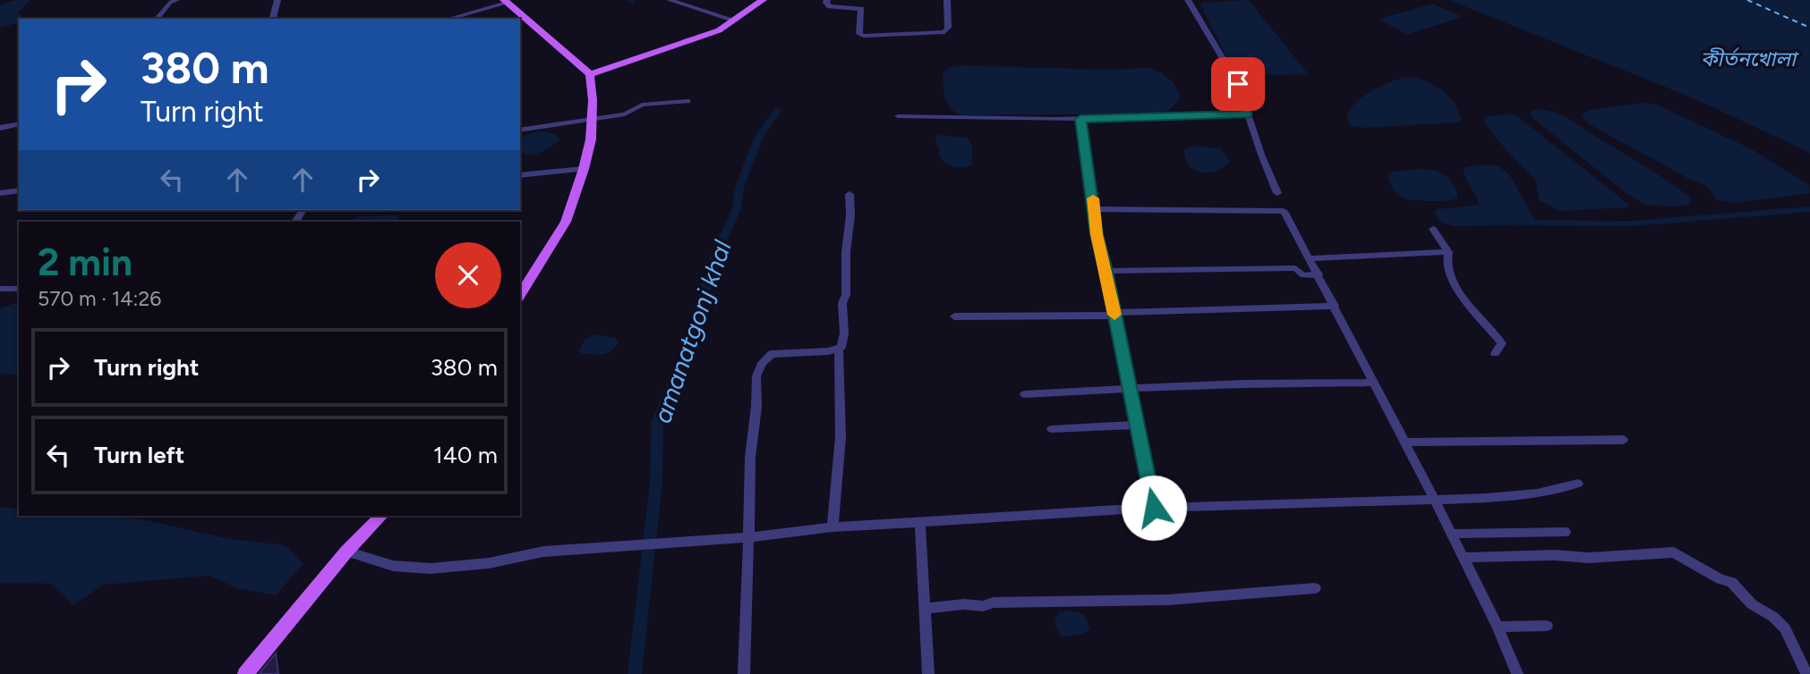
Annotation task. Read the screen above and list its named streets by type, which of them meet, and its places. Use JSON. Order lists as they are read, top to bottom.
{
  "water": ["কীর্তনখোলা", "amanatgonj khal"],
  "page": {
    "turn": ["380 m", "Turn right"],
    "heading": ["2 min", "570 m · 14:26"],
    "list": [
      {
        "name": "Turn right",
        "value": "380 m"
      },
      {
        "name": "Turn left",
        "value": "140 m"
      }
    ]
  }
}
